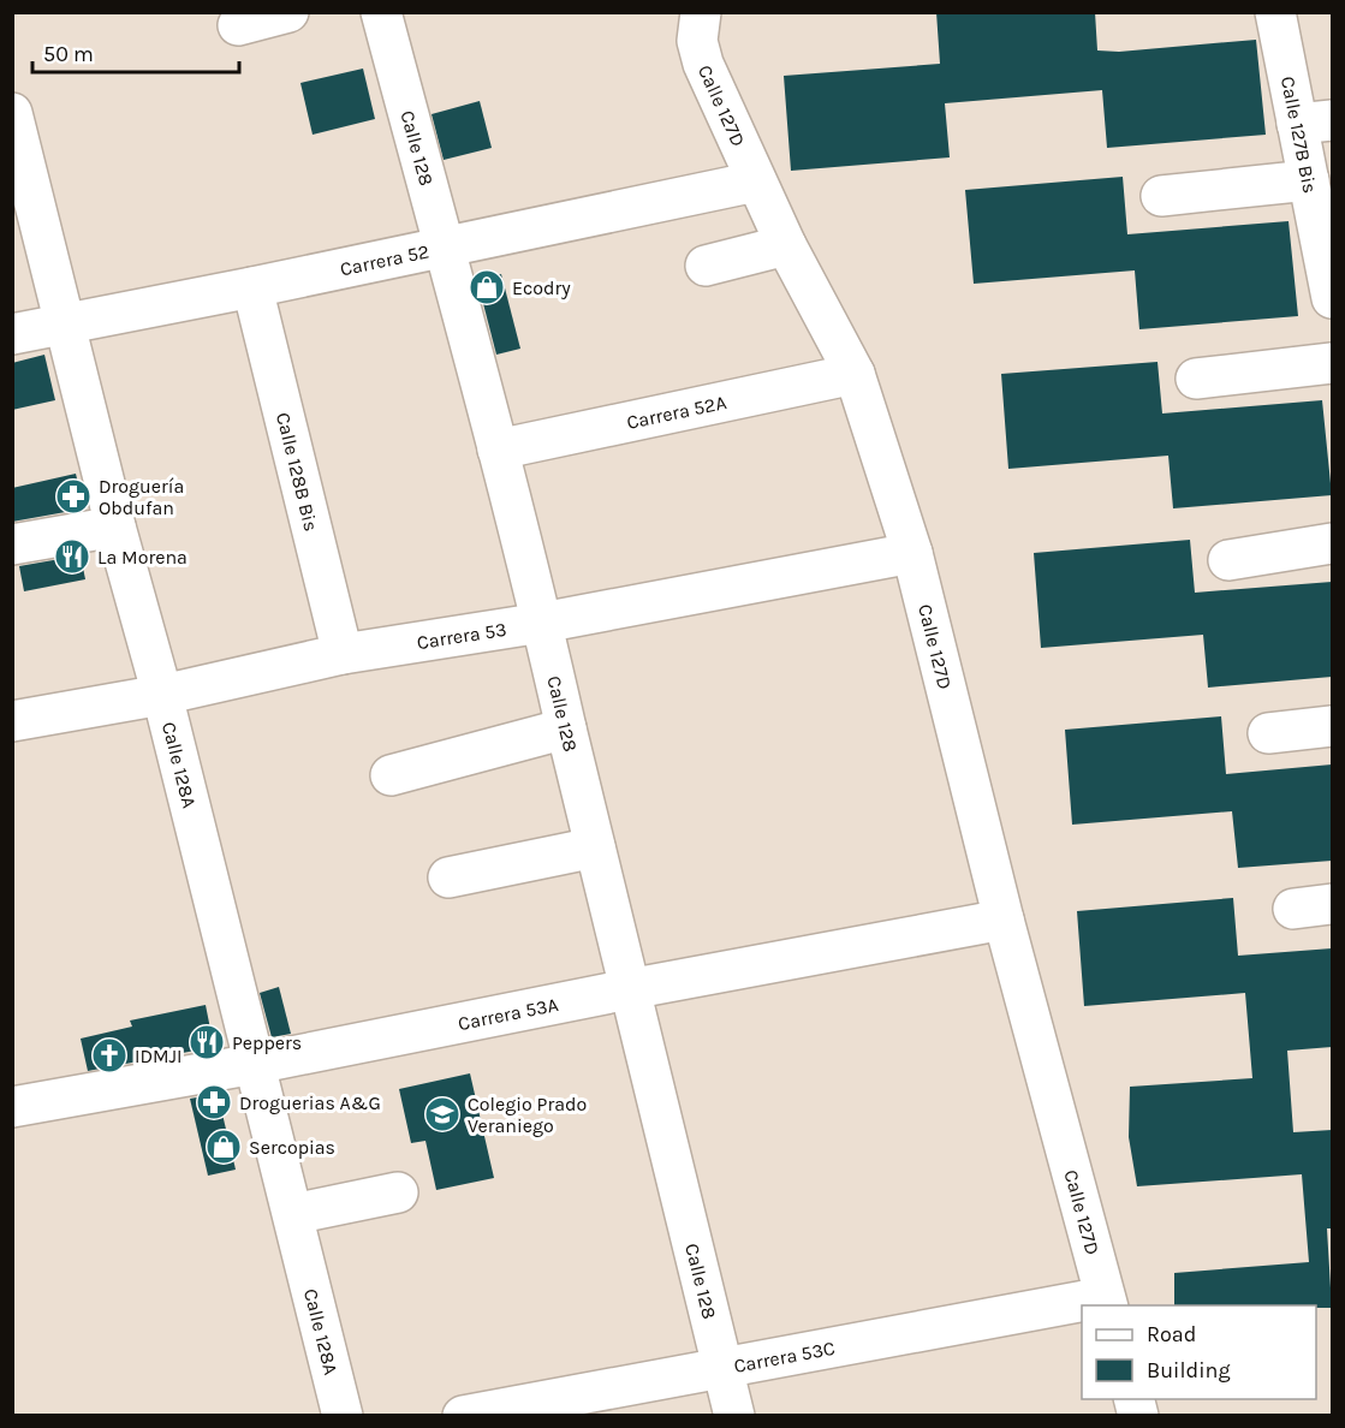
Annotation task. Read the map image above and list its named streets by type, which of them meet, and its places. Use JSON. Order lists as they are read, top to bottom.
{
  "streets": {
    "street": [
      "Calle 127D",
      "Calle 127B Bis",
      "Calle 128",
      "Carrera 52",
      "Carrera 52A",
      "Calle 128B Bis",
      "Carrera 53",
      "Calle 128A",
      "Carrera 53A",
      "Carrera 53C"
    ]
  },
  "crossings": [
    ["Calle 127D", "Carrera 52"],
    ["Calle 127D", "Carrera 52A"],
    ["Calle 127D", "Carrera 53"],
    ["Calle 127D", "Carrera 53A"],
    ["Calle 127D", "Carrera 53C"],
    ["Calle 128", "Carrera 52"],
    ["Calle 128", "Carrera 52A"],
    ["Calle 128", "Carrera 53"],
    ["Calle 128", "Carrera 53A"],
    ["Calle 128", "Carrera 53C"],
    ["Carrera 52", "Calle 128B Bis"],
    ["Carrera 52", "Calle 128A"],
    ["Calle 128B Bis", "Carrera 53"],
    ["Carrera 53", "Calle 128A"],
    ["Calle 128A", "Carrera 53A"]
  ],
  "places": {
    "shop": ["Ecodry", "Sercopias"],
    "pharmacy": ["Droguería Obdufan", "Droguerias A&G"],
    "restaurant": ["La Morena", "Peppers"],
    "church": ["IDMJI"],
    "school or university": ["Colegio Prado Veraniego"]
  },
  "legend": ["Road", "Building"],
  "scale_bar": "50 m"
}
